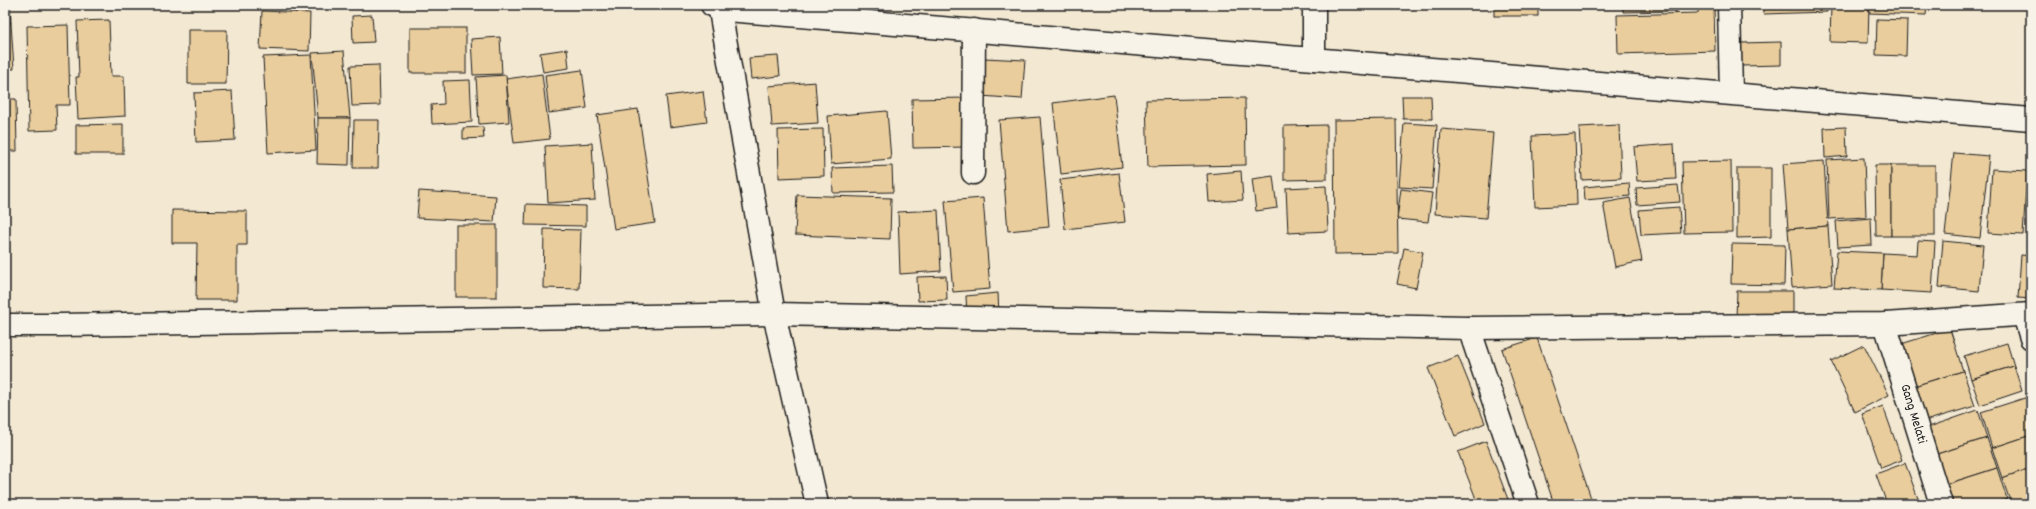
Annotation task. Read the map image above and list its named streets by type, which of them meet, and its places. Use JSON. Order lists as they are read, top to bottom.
{
  "streets": {
    "street": ["Gang Melati"]
  }
}
